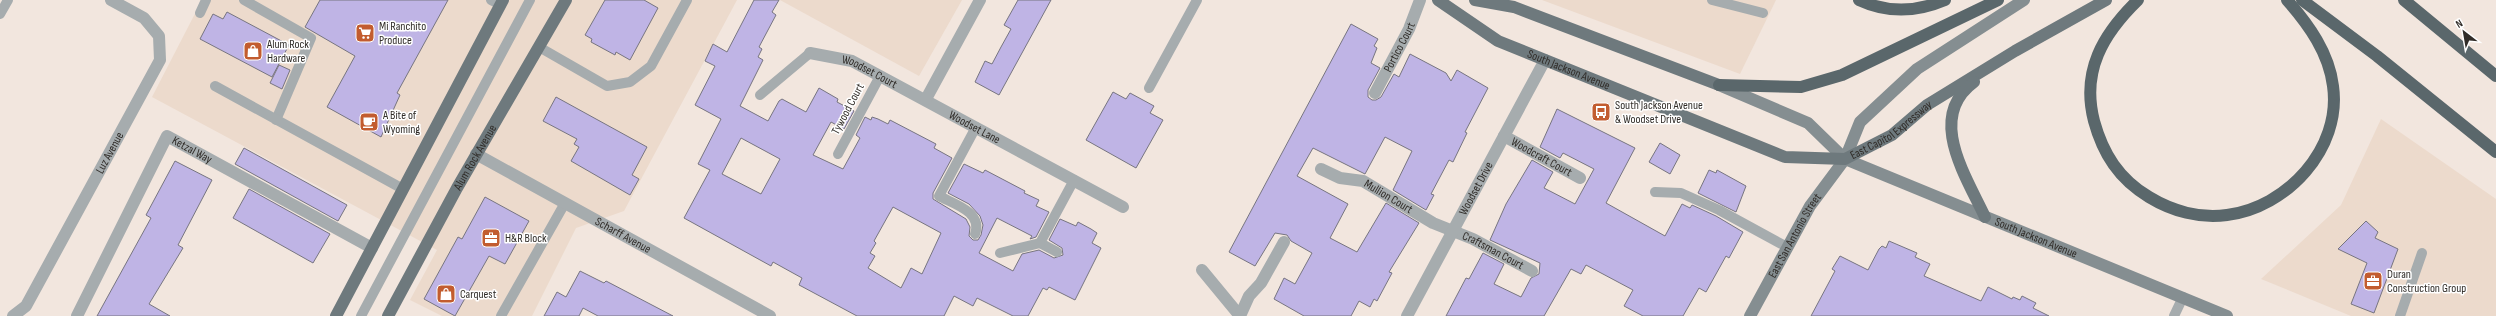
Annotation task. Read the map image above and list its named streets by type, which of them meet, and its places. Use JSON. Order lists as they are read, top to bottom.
{
  "streets": {
    "main road": [
      "South Jackson Avenue",
      "East Capitol Expressway",
      "Alum Rock Avenue",
      "East San Antonio Street"
    ],
    "street": [
      "Portico Court",
      "Woodset Court",
      "Woodset Lane",
      "Ketzal Way",
      "Luz Avenue",
      "Woodcraft Court",
      "Woodset Drive",
      "Mullion Court",
      "Scharff Avenue",
      "Craftsman Court"
    ],
    "lane": ["Tywood Court"]
  },
  "crossings": [
    ["South Jackson Avenue", "East Capitol Expressway"],
    ["South Jackson Avenue", "Woodset Drive"],
    ["South Jackson Avenue", "East San Antonio Street"],
    ["Woodset Court", "Tywood Court"],
    ["Woodset Court", "Woodset Lane"],
    ["East Capitol Expressway", "East San Antonio Street"],
    ["Alum Rock Avenue", "Scharff Avenue"],
    ["Woodcraft Court", "Woodset Drive"],
    ["Woodset Drive", "Mullion Court"],
    ["Woodset Drive", "Craftsman Court"],
    ["Mullion Court", "Craftsman Court"]
  ],
  "places": {
    "supermarket": ["Mi Ranchito Produce"],
    "shop": ["Alum Rock Hardware", "Carquest"],
    "bus stop": ["South Jackson Avenue & Woodset Drive"],
    "cafe": ["A Bite of Wyoming"],
    "office": ["H&R Block", "Duran Construction Group"]
  },
  "north": "top left"
}
